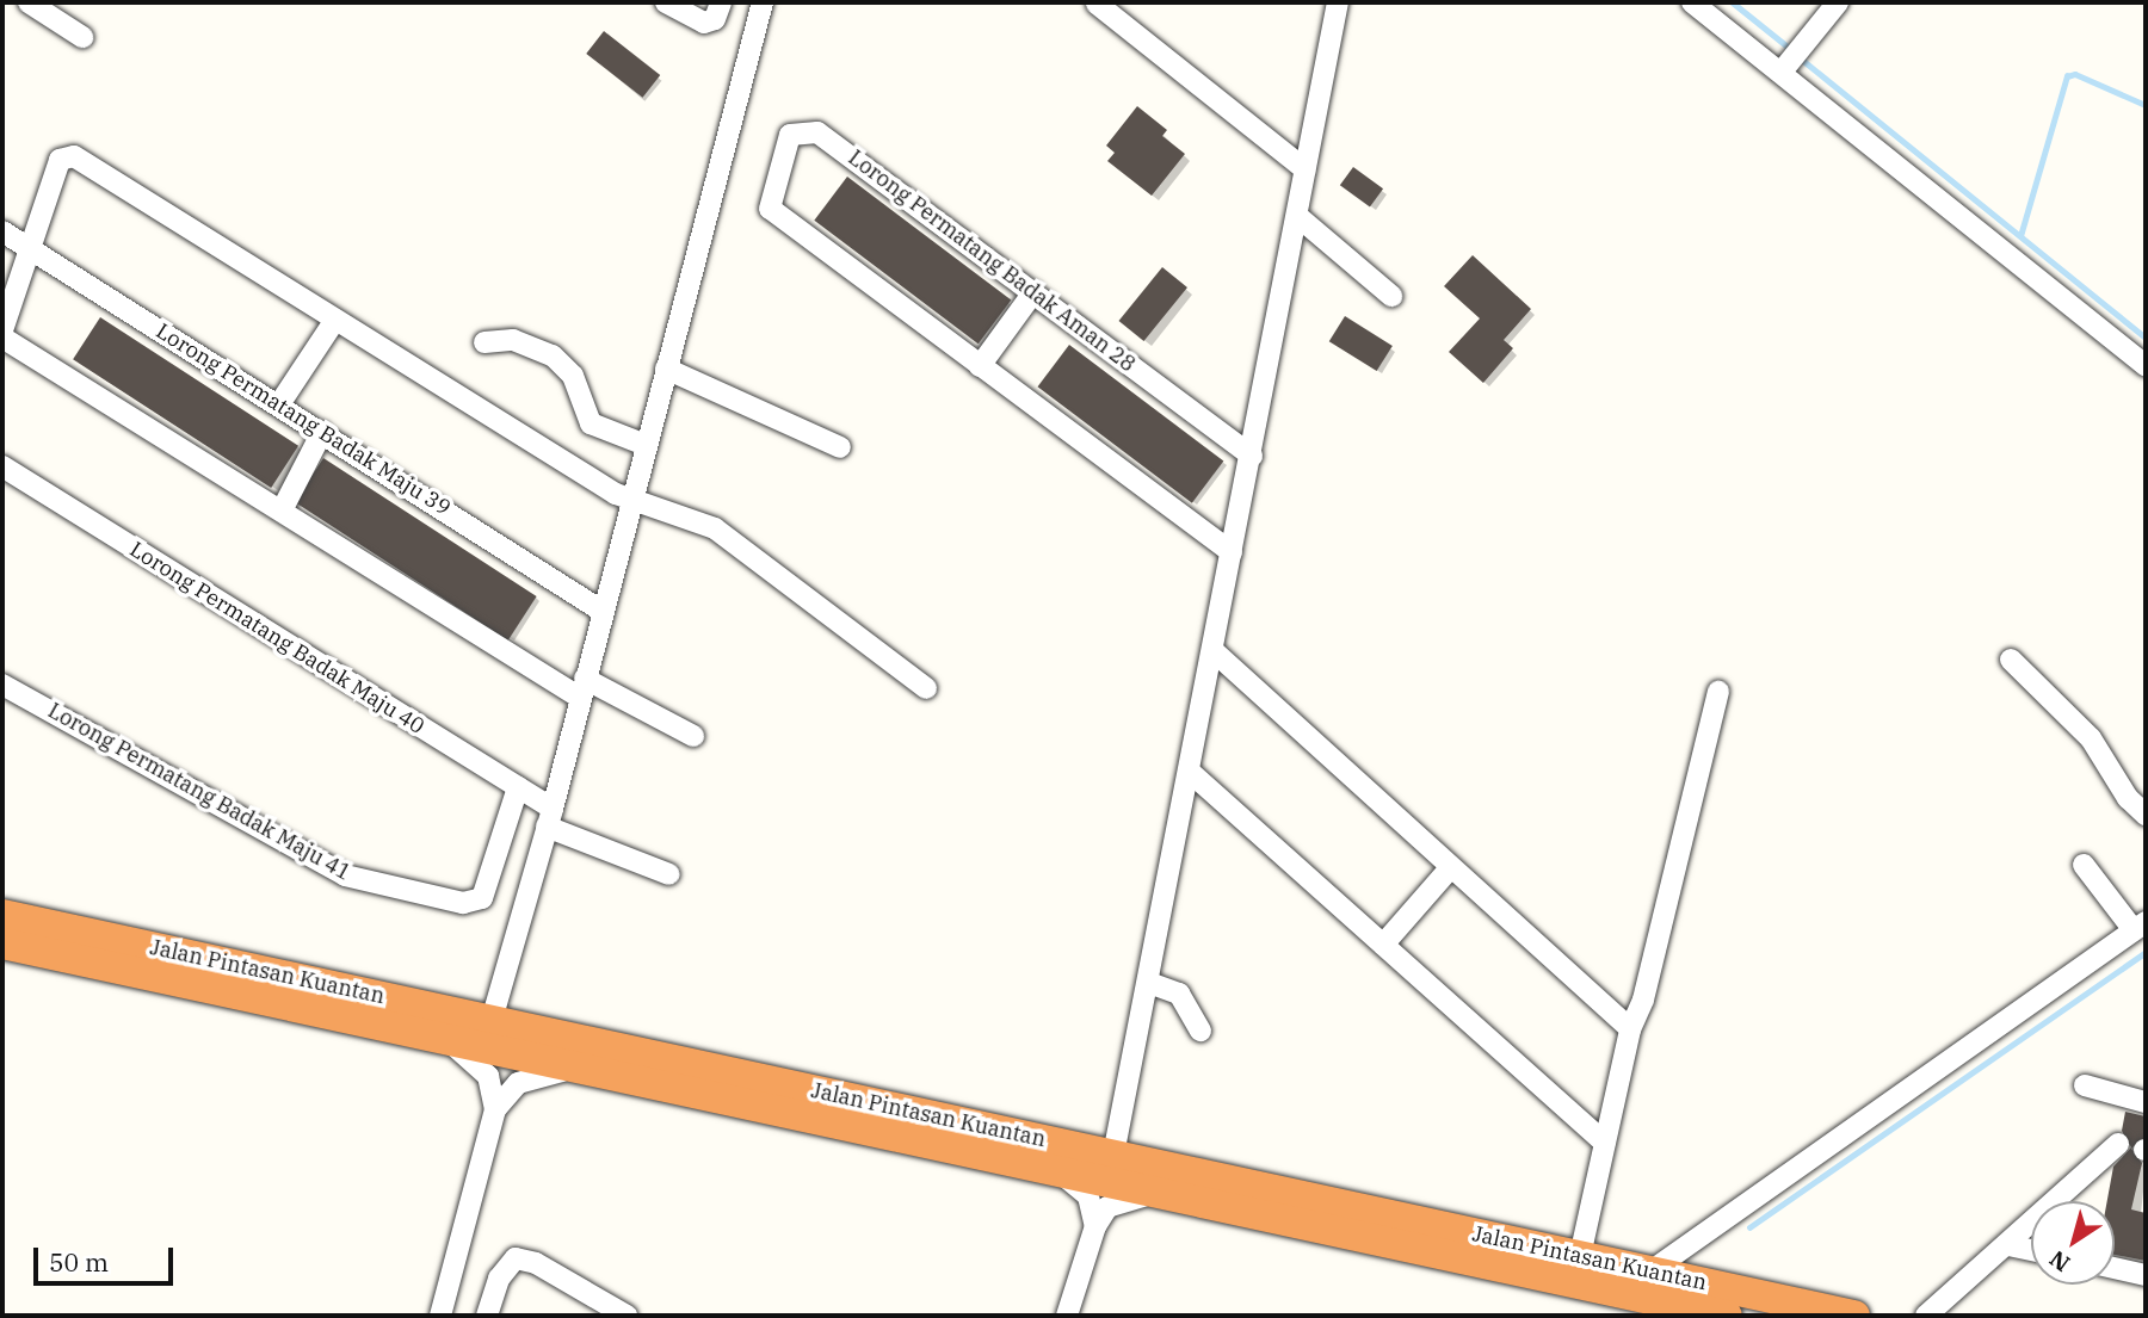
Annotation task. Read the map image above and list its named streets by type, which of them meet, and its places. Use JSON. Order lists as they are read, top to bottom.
{
  "streets": {
    "highway": ["Jalan Pintasan Kuantan"],
    "street": [
      "Lorong Permatang Badak Aman 28",
      "Lorong Permatang Badak Maju 39",
      "Lorong Permatang Badak Maju 40",
      "Lorong Permatang Badak Maju 41"
    ]
  },
  "crossings": [
    ["Lorong Permatang Badak Maju 40", "Lorong Permatang Badak Maju 41"]
  ],
  "scale_bar": "50 m",
  "north": "bottom left"
}
